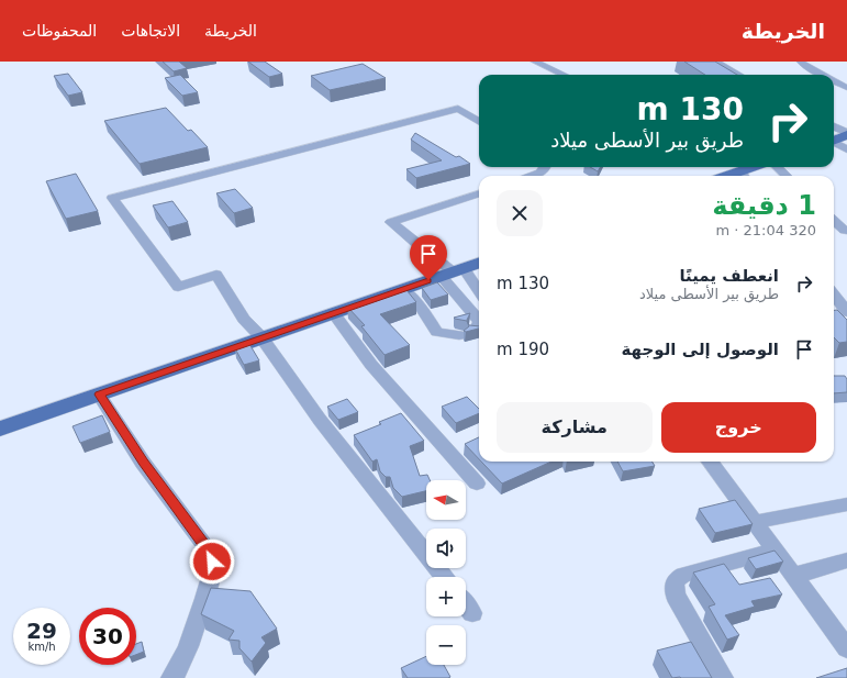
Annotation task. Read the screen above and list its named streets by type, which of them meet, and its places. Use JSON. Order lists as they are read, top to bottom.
{
  "north": "left",
  "page": {
    "header": "الخريطة",
    "nav": ["الخريطة", "الاتجاهات", "المحفوظات"],
    "turn": ["130 m", "طريق بير الأسطى ميلاد"],
    "heading": ["1 دقيقة", "320 m · 21:04"],
    "list": [
      {
        "name": "انعطف يمينًا",
        "note": "طريق بير الأسطى ميلاد",
        "value": "130 m"
      },
      {
        "name": "الوصول إلى الوجهة",
        "value": "190 m"
      }
    ],
    "buttons": ["خروج", "مشاركة"],
    "map_buttons": ["+", "−"],
    "speed": "29 km/h",
    "limit": "30"
  }
}
